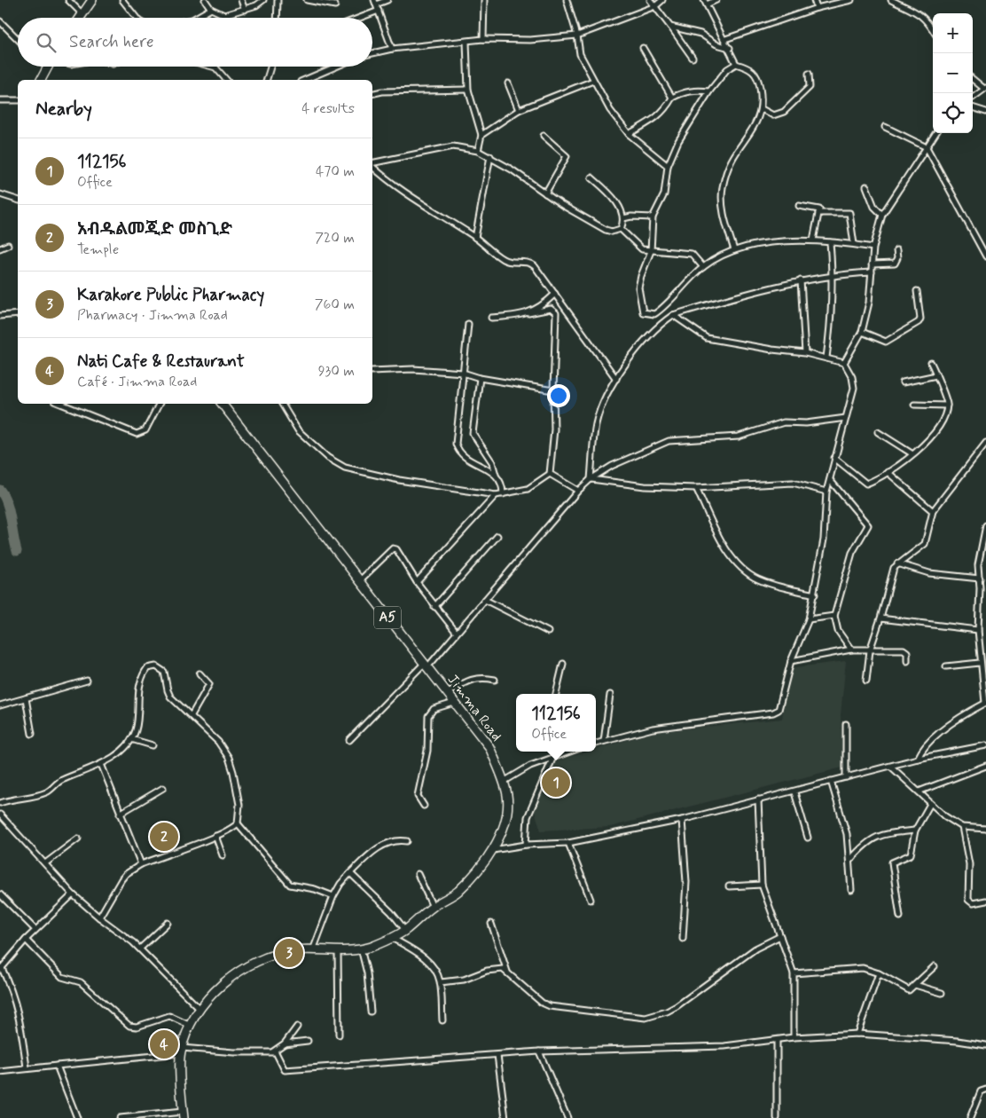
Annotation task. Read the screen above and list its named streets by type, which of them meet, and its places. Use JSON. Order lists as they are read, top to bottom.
{
  "streets": {
    "highway": ["A5", "Jimma Road"]
  },
  "page": {
    "map_buttons": ["+", "−"],
    "search": "Search here",
    "heading": ["Nearby", "4 results"],
    "list": [
      {
        "mark": "1",
        "name": "112156",
        "note": "Office",
        "value": "470 m"
      },
      {
        "mark": "2",
        "name": "አብዱልመጂድ መስጊድ",
        "note": "Temple",
        "value": "720 m"
      },
      {
        "mark": "3",
        "name": "Karakore Public Pharmacy",
        "note": "Pharmacy · Jimma Road",
        "value": "760 m"
      },
      {
        "mark": "4",
        "name": "Nati Cafe & Restaurant",
        "note": "Café · Jimma Road",
        "value": "930 m"
      }
    ],
    "popup": ["112156", "Office"],
    "pins": [
      "1",
      "2",
      "3",
      "4"
    ]
  }
}
